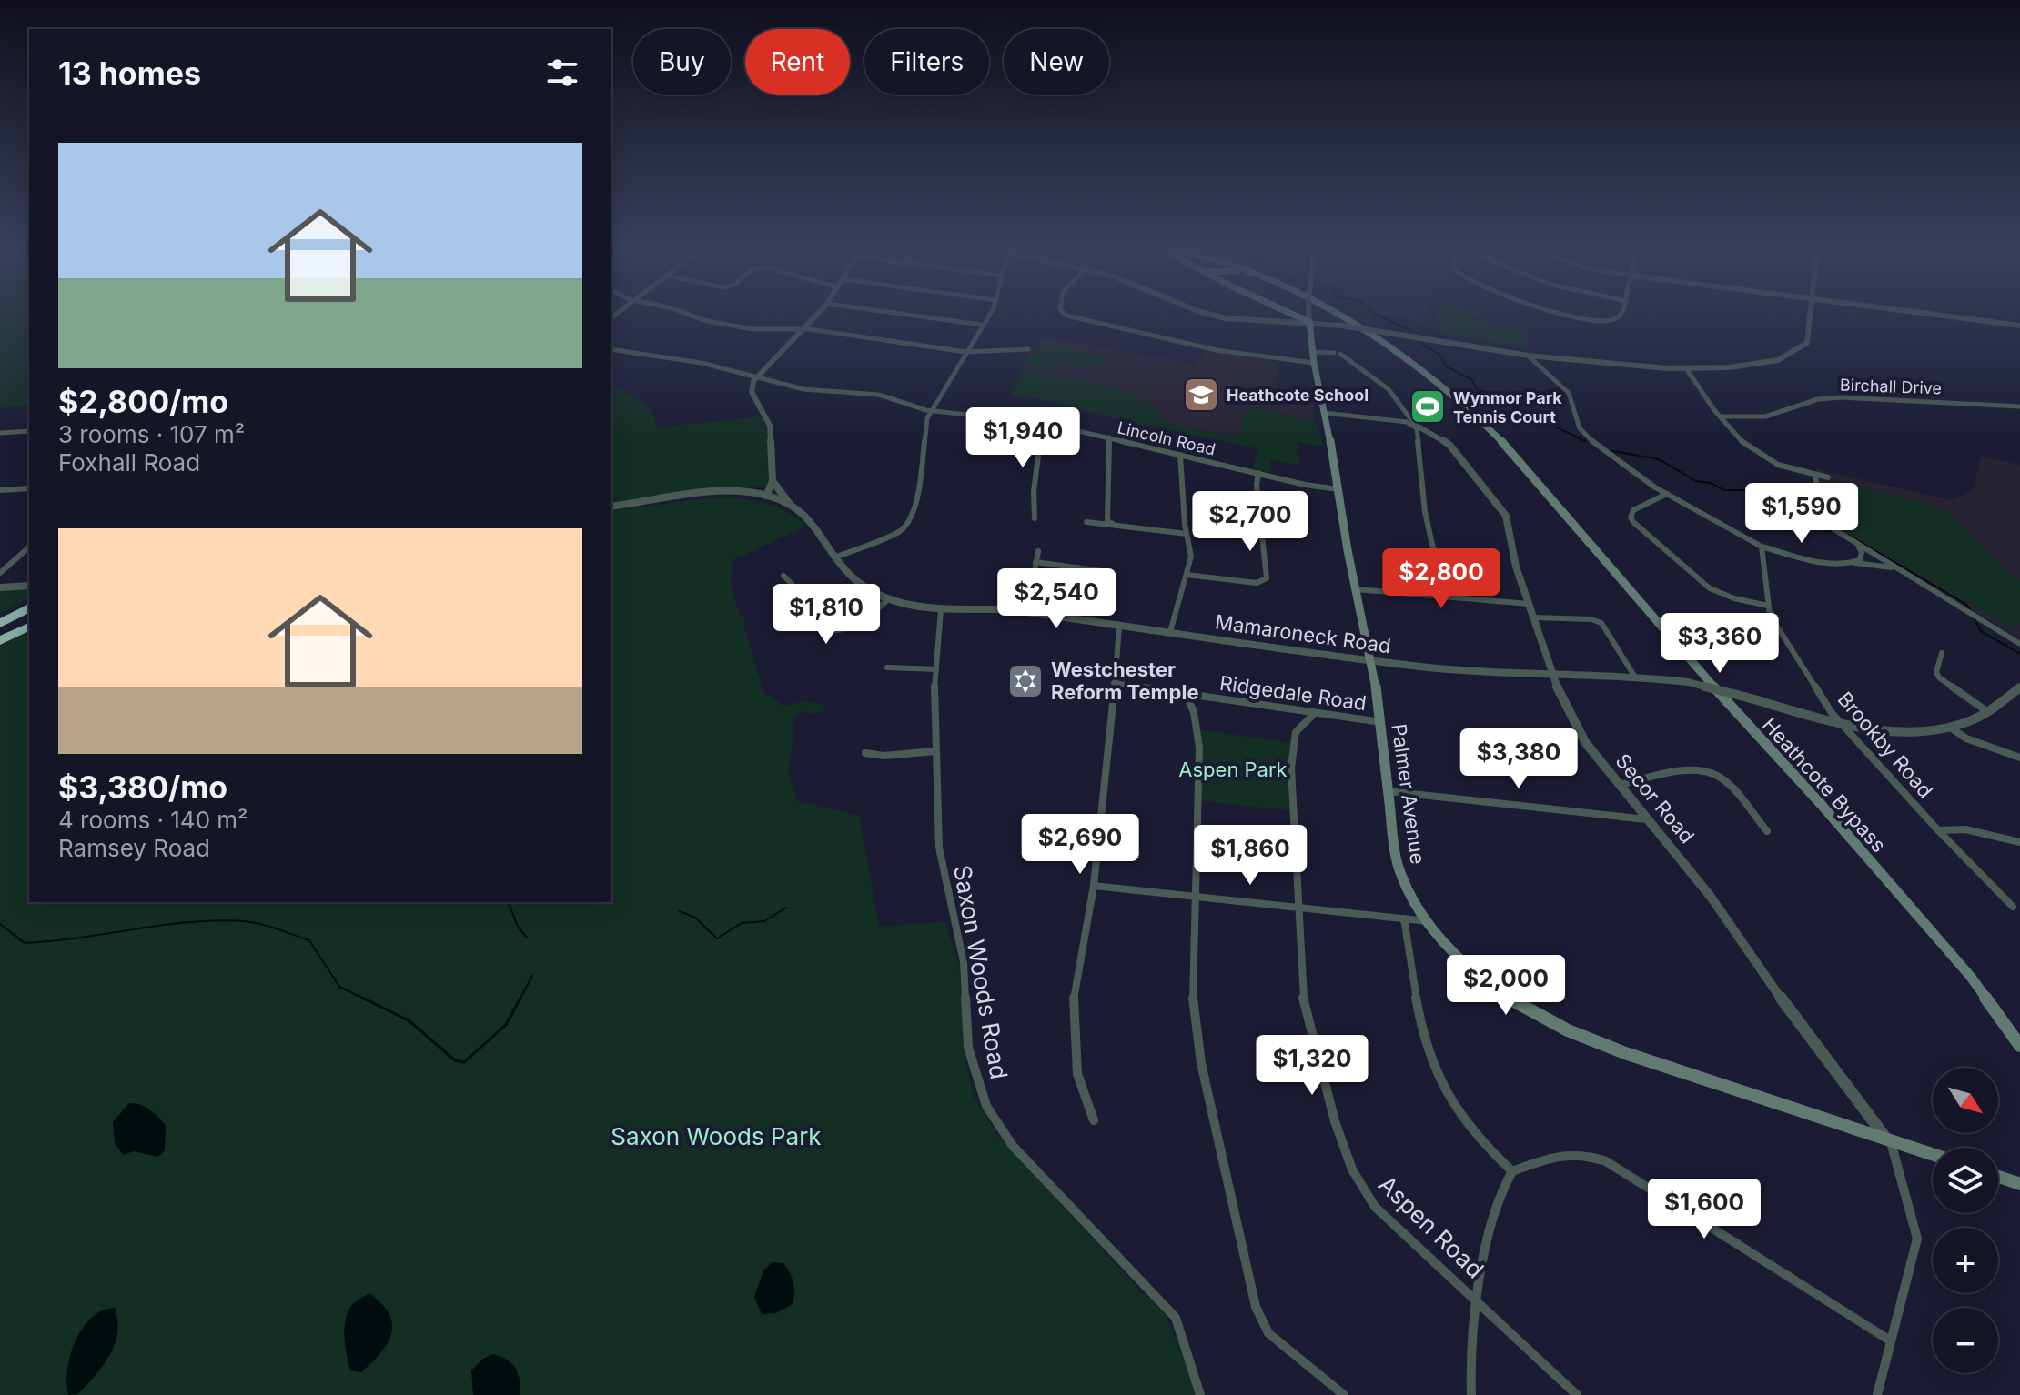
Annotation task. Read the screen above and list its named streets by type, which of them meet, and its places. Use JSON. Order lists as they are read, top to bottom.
{
  "streets": {
    "main road": ["Heathcote Bypass", "Palmer Avenue", "Secor Road"],
    "street": [
      "Birchall Drive",
      "Lincoln Road",
      "Mamaroneck Road",
      "Ridgedale Road",
      "Brookby Road",
      "Saxon Woods Road",
      "Aspen Road"
    ]
  },
  "crossings": [
    ["Lincoln Road", "Palmer Avenue"],
    ["Mamaroneck Road", "Brookby Road"],
    ["Mamaroneck Road", "Palmer Avenue"],
    ["Mamaroneck Road", "Secor Road"],
    ["Mamaroneck Road", "Saxon Woods Road"],
    ["Ridgedale Road", "Palmer Avenue"],
    ["Ridgedale Road", "Aspen Road"],
    ["Palmer Avenue", "Secor Road"]
  ],
  "parks": ["Aspen Park", "Saxon Woods Park"],
  "places": {
    "school or university": ["Heathcote School"],
    "sports": ["Wynmor Park Tennis Court"],
    "synagogue": ["Westchester Reform Temple"]
  },
  "north": "bottom right",
  "page": {
    "chip": [
      "Buy",
      "Rent",
      "Filters",
      "New"
    ],
    "heading": "13 homes",
    "list": [
      {
        "name": "$2,800/mo",
        "note": "3 rooms · 107 m² · Foxhall Road"
      },
      {
        "name": "$3,380/mo",
        "note": "4 rooms · 140 m² · Ramsey Road"
      }
    ],
    "price": [
      "$1,940",
      "$1,590",
      "$2,700",
      "$2,800",
      "$2,540",
      "$1,810",
      "$3,360",
      "$3,380",
      "$2,690",
      "$1,860",
      "$2,000",
      "$1,320",
      "$1,600"
    ],
    "map_buttons": ["+", "−"]
  }
}
